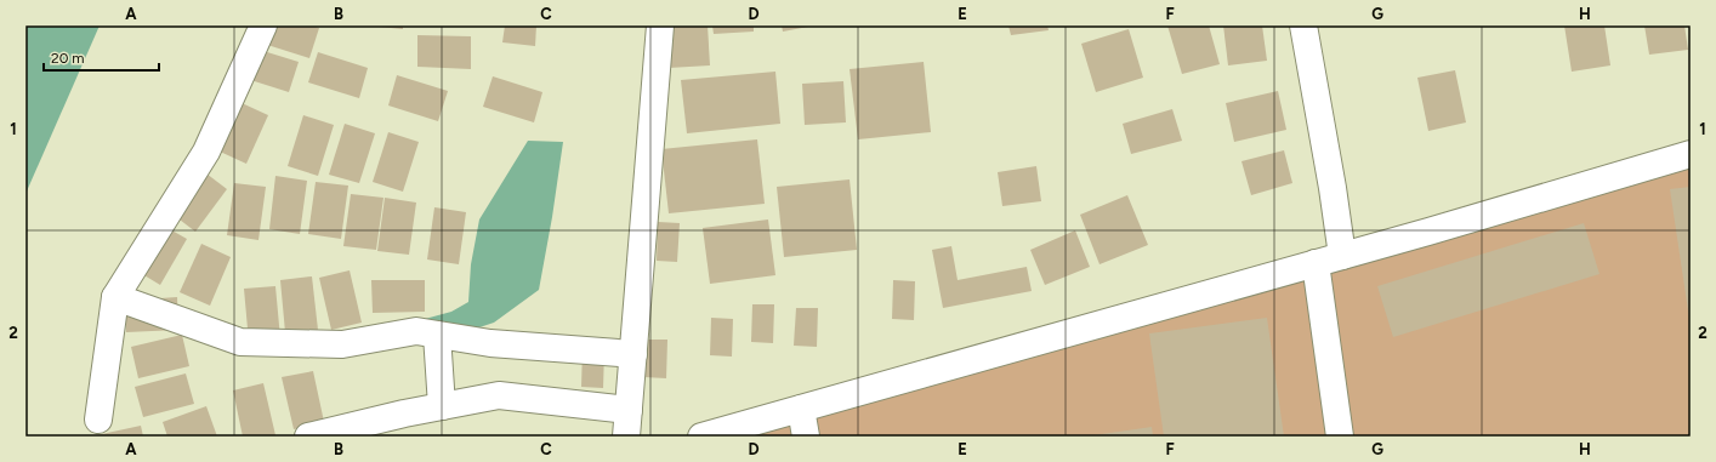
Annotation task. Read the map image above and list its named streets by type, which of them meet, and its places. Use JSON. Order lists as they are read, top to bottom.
{
  "scale_bar": "20 m",
  "grid": {
    "columns": [
      "A",
      "B",
      "C",
      "D",
      "E",
      "F",
      "G",
      "H"
    ],
    "rows": ["1", "2"]
  }
}
